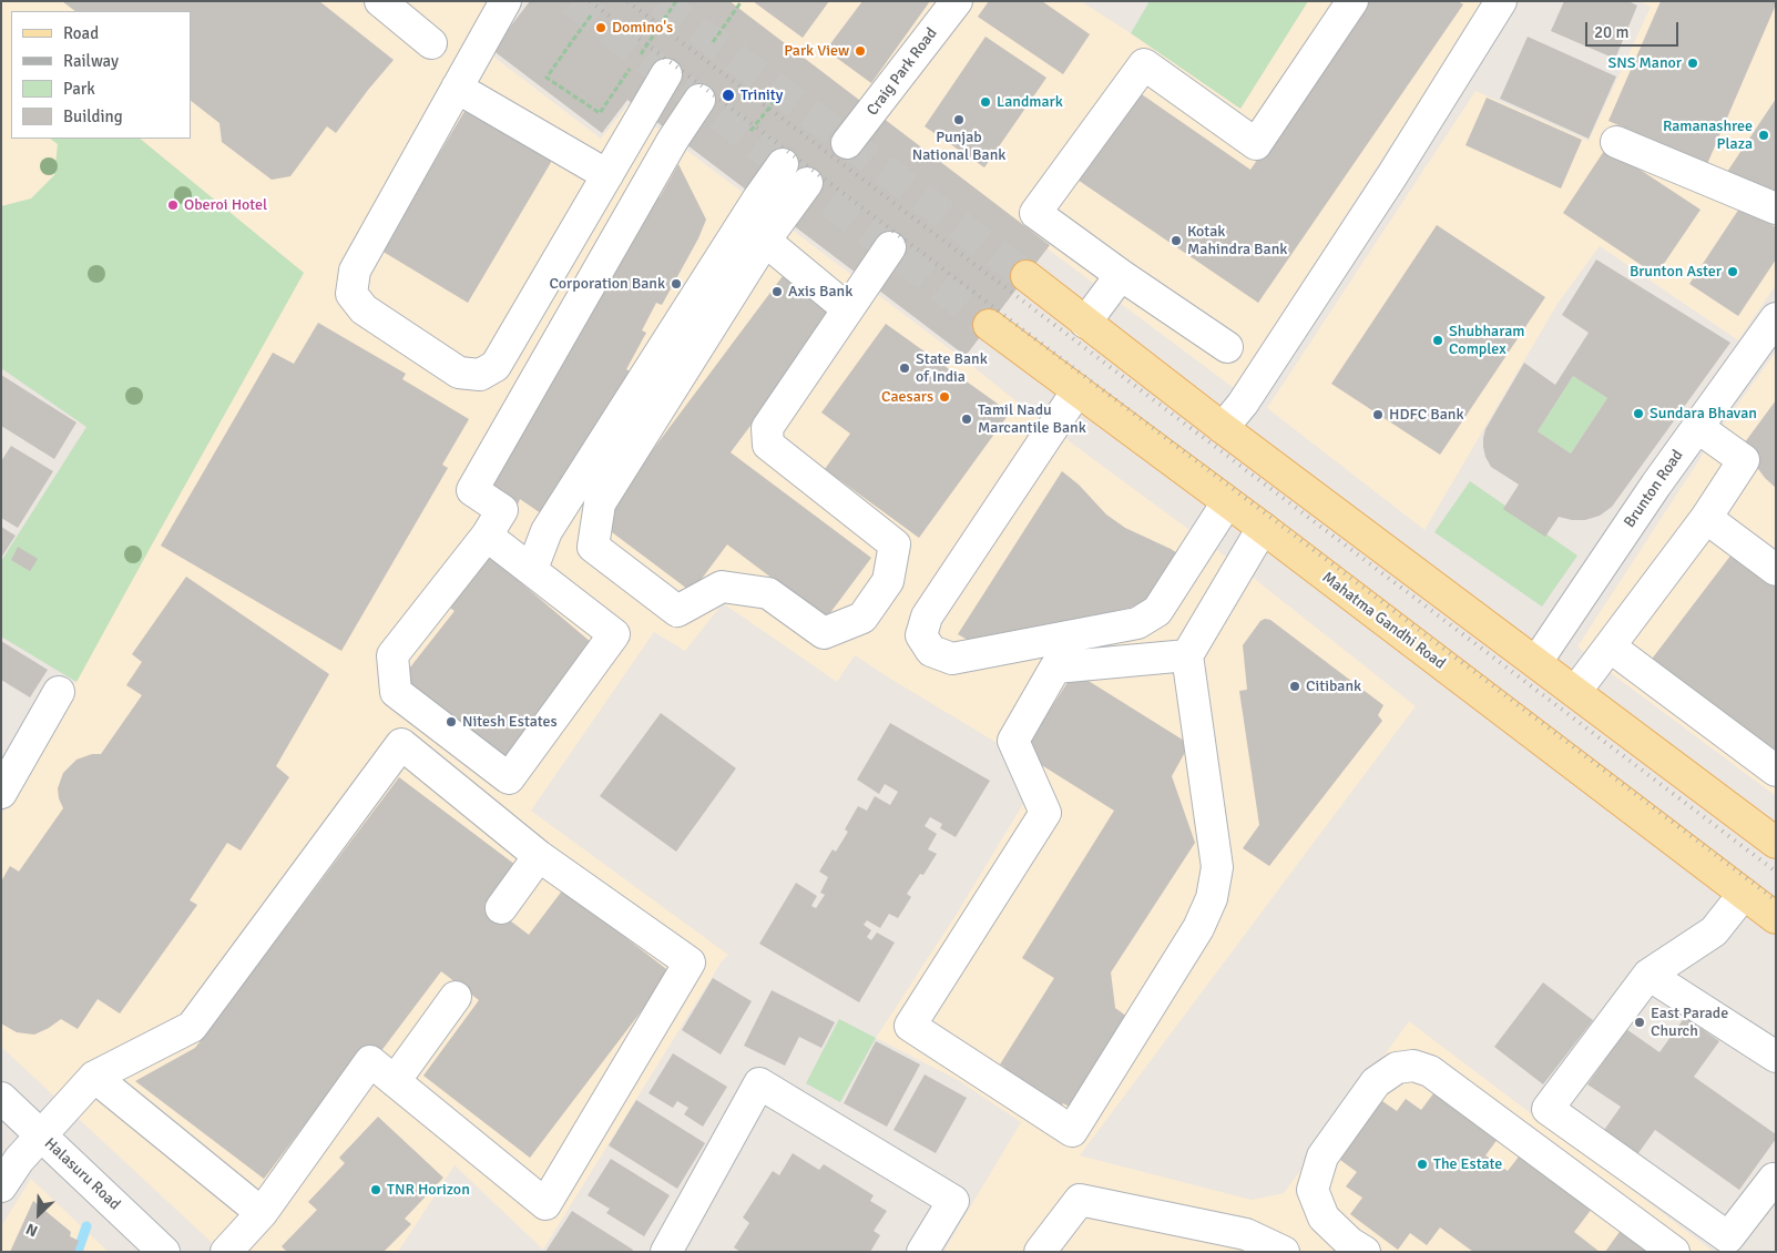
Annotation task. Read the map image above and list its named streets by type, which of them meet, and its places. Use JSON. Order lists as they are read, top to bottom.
{
  "streets": {
    "main road": ["Mahatma Gandhi Road"],
    "street": ["Craig Park Road", "Brunton Road", "Halasuru Road"]
  },
  "places": [
    "Domino's",
    "Park View",
    "SNS Manor",
    "Trinity",
    "Landmark",
    "Punjab National Bank",
    "Ramanashree Plaza",
    "Oberoi Hotel",
    "Kotak Mahindra Bank",
    "Brunton Aster",
    "Corporation Bank",
    "Axis Bank",
    "Shubharam Complex",
    "State Bank of India",
    "Caesars",
    "Sundara Bhavan",
    "HDFC Bank",
    "Tamil Nadu Marcantile Bank",
    "Citibank",
    "Nitesh Estates",
    "East Parade Church",
    "The Estate",
    "TNR Horizon"
  ],
  "legend": [
    "Road",
    "Railway",
    "Park",
    "Building"
  ],
  "scale_bar": "20 m",
  "north": "bottom left"
}
